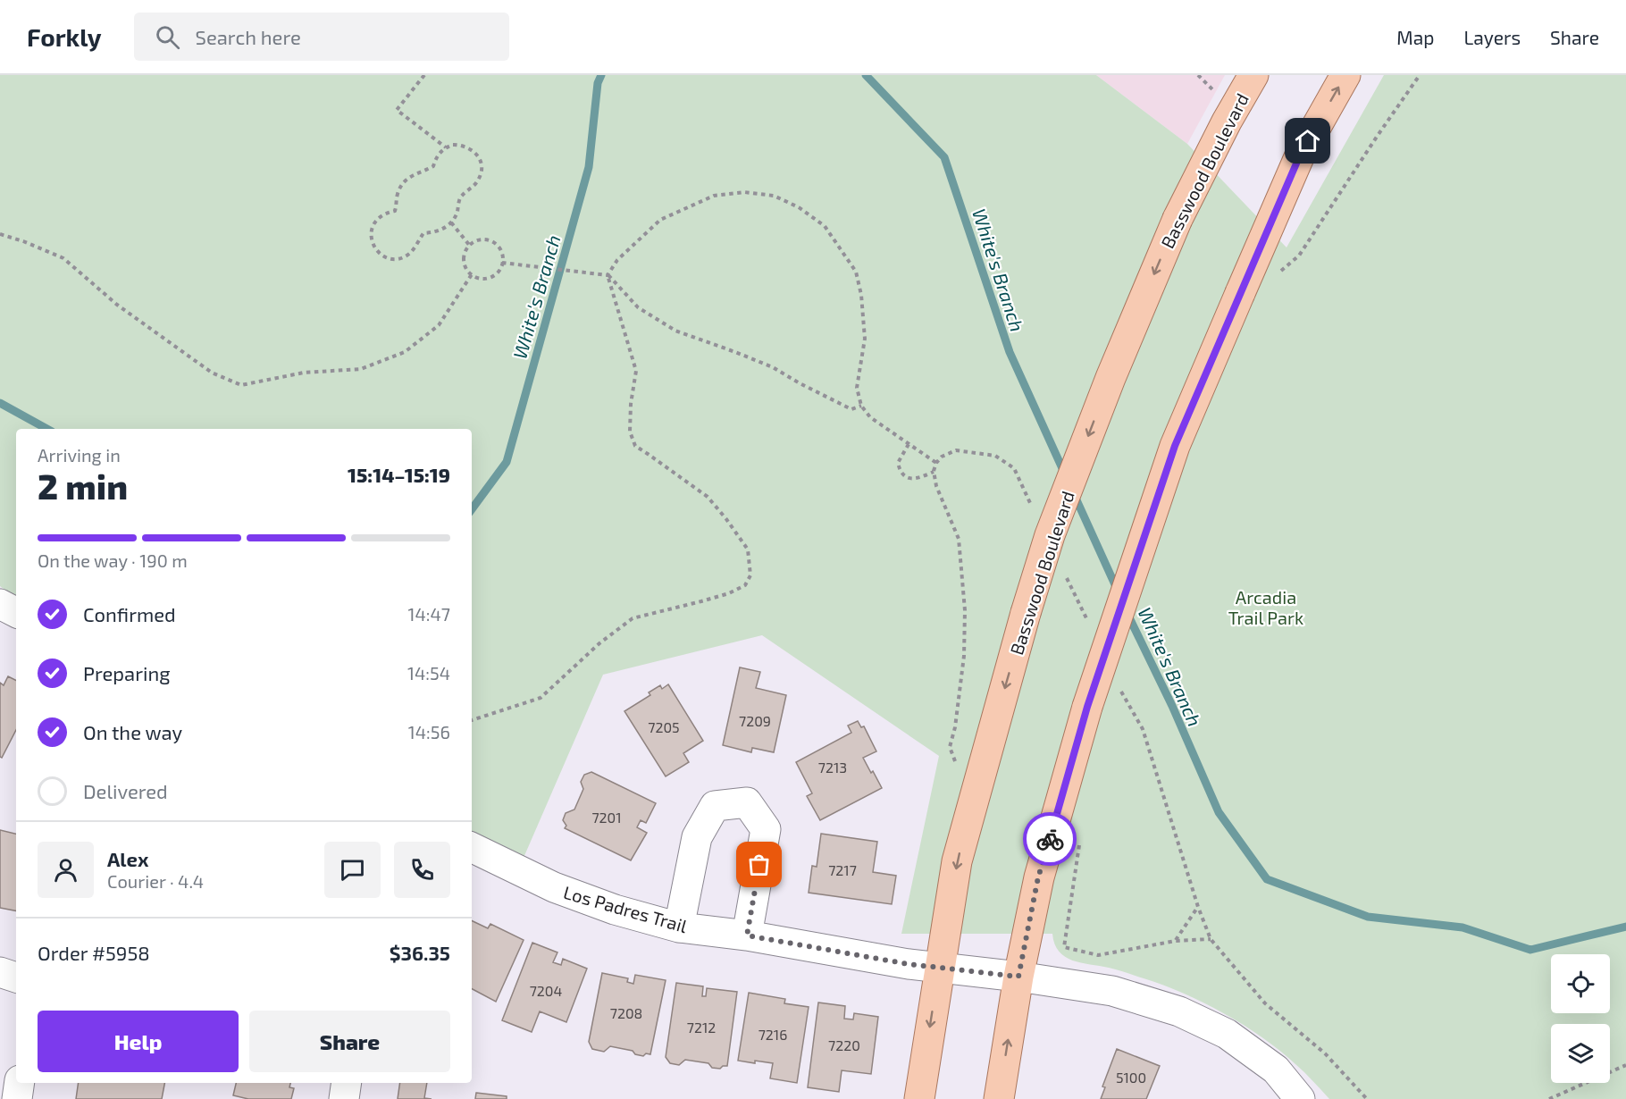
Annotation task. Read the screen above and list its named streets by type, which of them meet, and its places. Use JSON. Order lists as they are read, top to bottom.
{
  "streets": {
    "main road": ["Basswood Boulevard"],
    "street": ["Los Padres Trail"]
  },
  "crossings": [
    ["Basswood Boulevard", "Los Padres Trail"]
  ],
  "water": ["White's Branch"],
  "parks": ["Arcadia Trail Park"],
  "house_numbers": [
    "7209",
    "7205",
    "7213",
    "7201",
    "7217",
    "7204",
    "7208",
    "7212",
    "7216",
    "7220",
    "5100"
  ],
  "page": {
    "header": "Forkly",
    "search": "Search here",
    "nav": ["Map", "Layers", "Share"],
    "heading": ["2 min", "Arriving in", "15:14–15:19"],
    "panel": [
      "Alex",
      "Courier · 4.4",
      "Order #5958",
      "$36.35"
    ],
    "bar": "On the way · 190 m",
    "list": [
      ["Confirmed", "14:47"],
      ["Preparing", "14:54"],
      ["On the way", "14:56"],
      "Delivered"
    ],
    "buttons": ["Help", "Share"]
  }
}
